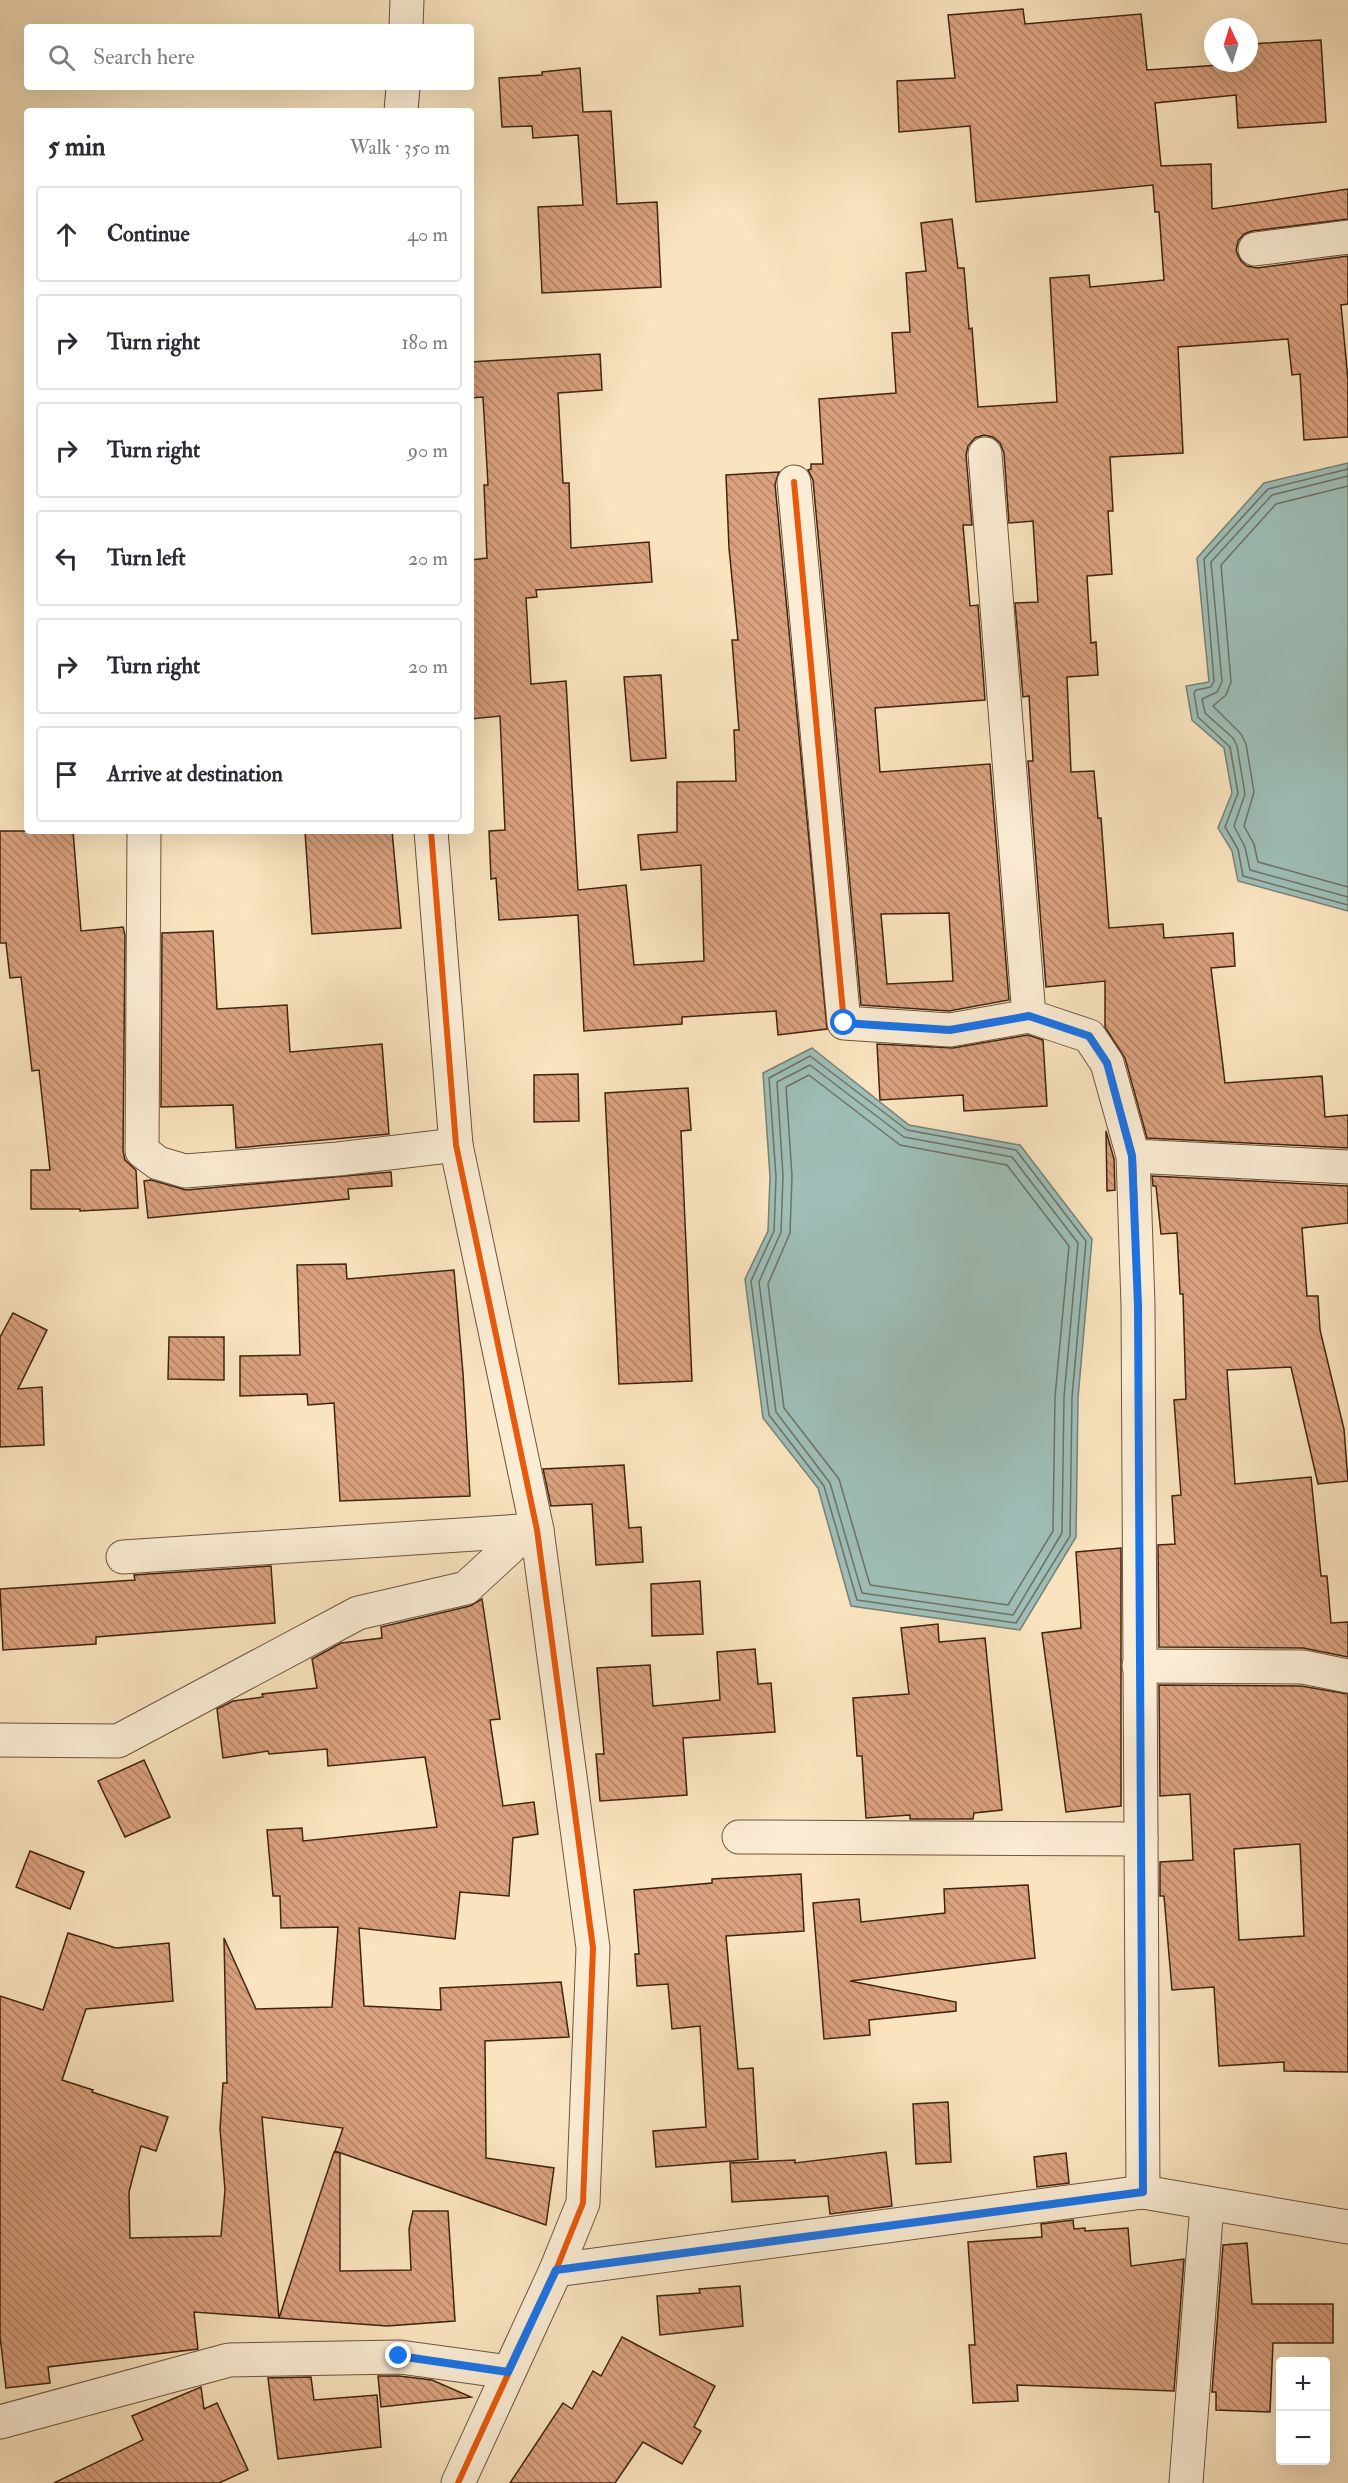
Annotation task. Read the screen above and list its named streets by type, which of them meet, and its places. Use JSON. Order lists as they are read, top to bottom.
{
  "north": "top",
  "page": {
    "search": "Search here",
    "heading": ["5 min", "Walk · 350 m"],
    "list": [
      ["Continue", "40 m"],
      ["Turn right", "180 m"],
      ["Turn right", "90 m"],
      ["Turn left", "20 m"],
      ["Turn right", "20 m"],
      "Arrive at destination"
    ],
    "map_buttons": ["+", "−"]
  }
}
